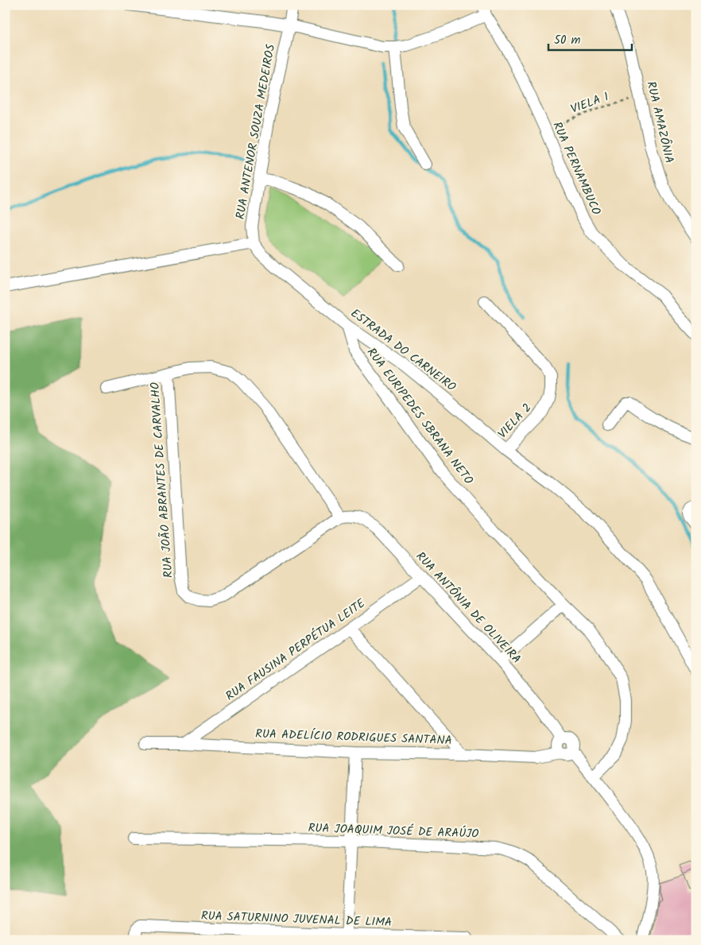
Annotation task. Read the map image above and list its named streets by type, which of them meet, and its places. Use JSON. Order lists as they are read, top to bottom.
{
  "streets": {
    "street": [
      "RUA AMAZÔNIA",
      "RUA ANTENOR SOUZA MEDEIROS",
      "RUA PERNAMBUCO",
      "ESTRADA DO CARNEIRO",
      "RUA EURIPEDES SBRANA NETO",
      "VIELA 2",
      "RUA JOÃO ABRANTES DE CARVALHO",
      "RUA ANTÔNIA DE OLIVEIRA",
      "RUA FAUSINA PERPÉTUA LEITE",
      "RUA ADELÍCIO RODRIGUES SANTANA",
      "RUA JOAQUIM JOSÉ DE ARAÚJO",
      "RUA SATURNINO JUVENAL DE LIMA"
    ],
    "path": ["VIELA 1"]
  },
  "crossings": [
    ["VIELA 1", "RUA AMAZÔNIA"],
    ["VIELA 1", "RUA PERNAMBUCO"],
    ["RUA ANTENOR SOUZA MEDEIROS", "ESTRADA DO CARNEIRO"],
    ["ESTRADA DO CARNEIRO", "RUA EURIPEDES SBRANA NETO"],
    ["ESTRADA DO CARNEIRO", "VIELA 2"],
    ["RUA JOÃO ABRANTES DE CARVALHO", "RUA ANTÔNIA DE OLIVEIRA"],
    ["RUA ANTÔNIA DE OLIVEIRA", "RUA FAUSINA PERPÉTUA LEITE"],
    ["RUA ANTÔNIA DE OLIVEIRA", "RUA ADELÍCIO RODRIGUES SANTANA"],
    ["RUA FAUSINA PERPÉTUA LEITE", "RUA ADELÍCIO RODRIGUES SANTANA"]
  ],
  "scale_bar": "50 m"
}
